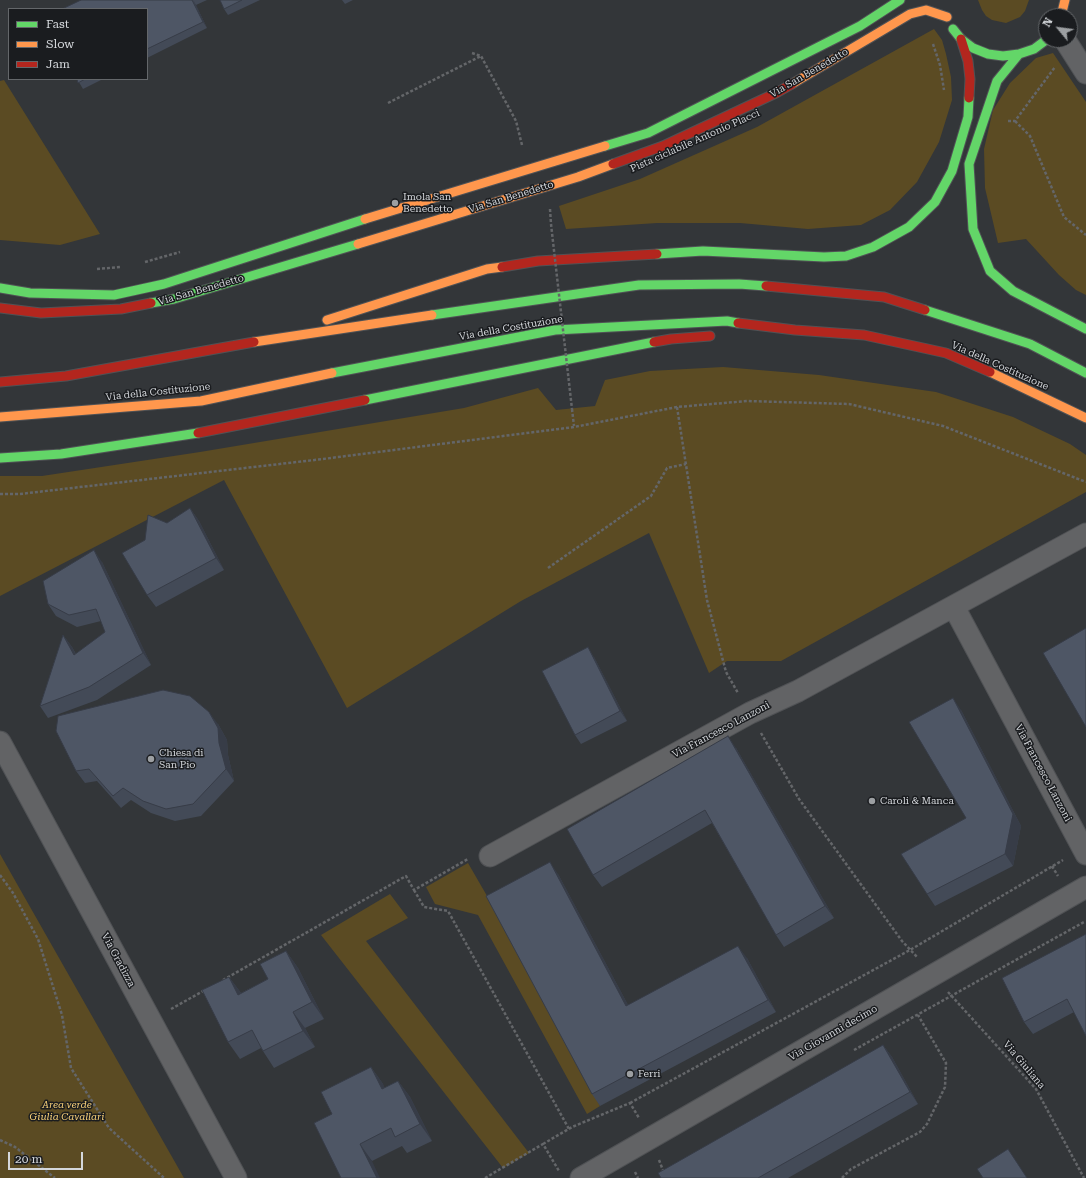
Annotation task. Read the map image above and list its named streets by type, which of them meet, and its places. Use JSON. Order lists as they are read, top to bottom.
{
  "streets": {
    "main road": ["Via San Benedetto", "Via della Costituzione"],
    "street": ["Via Francesco Lanzoni", "Via Gradizza", "Via Giovanni decimo"],
    "path": ["Via Giuliana"]
  },
  "crossings": [
    ["Via Giovanni decimo", "Via Giuliana"]
  ],
  "parks": ["Area verde Giulia Cavallari"],
  "places": [
    "Imola San Benedetto",
    "Chiesa di San Pio",
    "Caroli & Manca",
    "Ferri"
  ],
  "legend": ["Fast", "Slow", "Jam"],
  "scale_bar": "20 m",
  "north": "top left"
}
